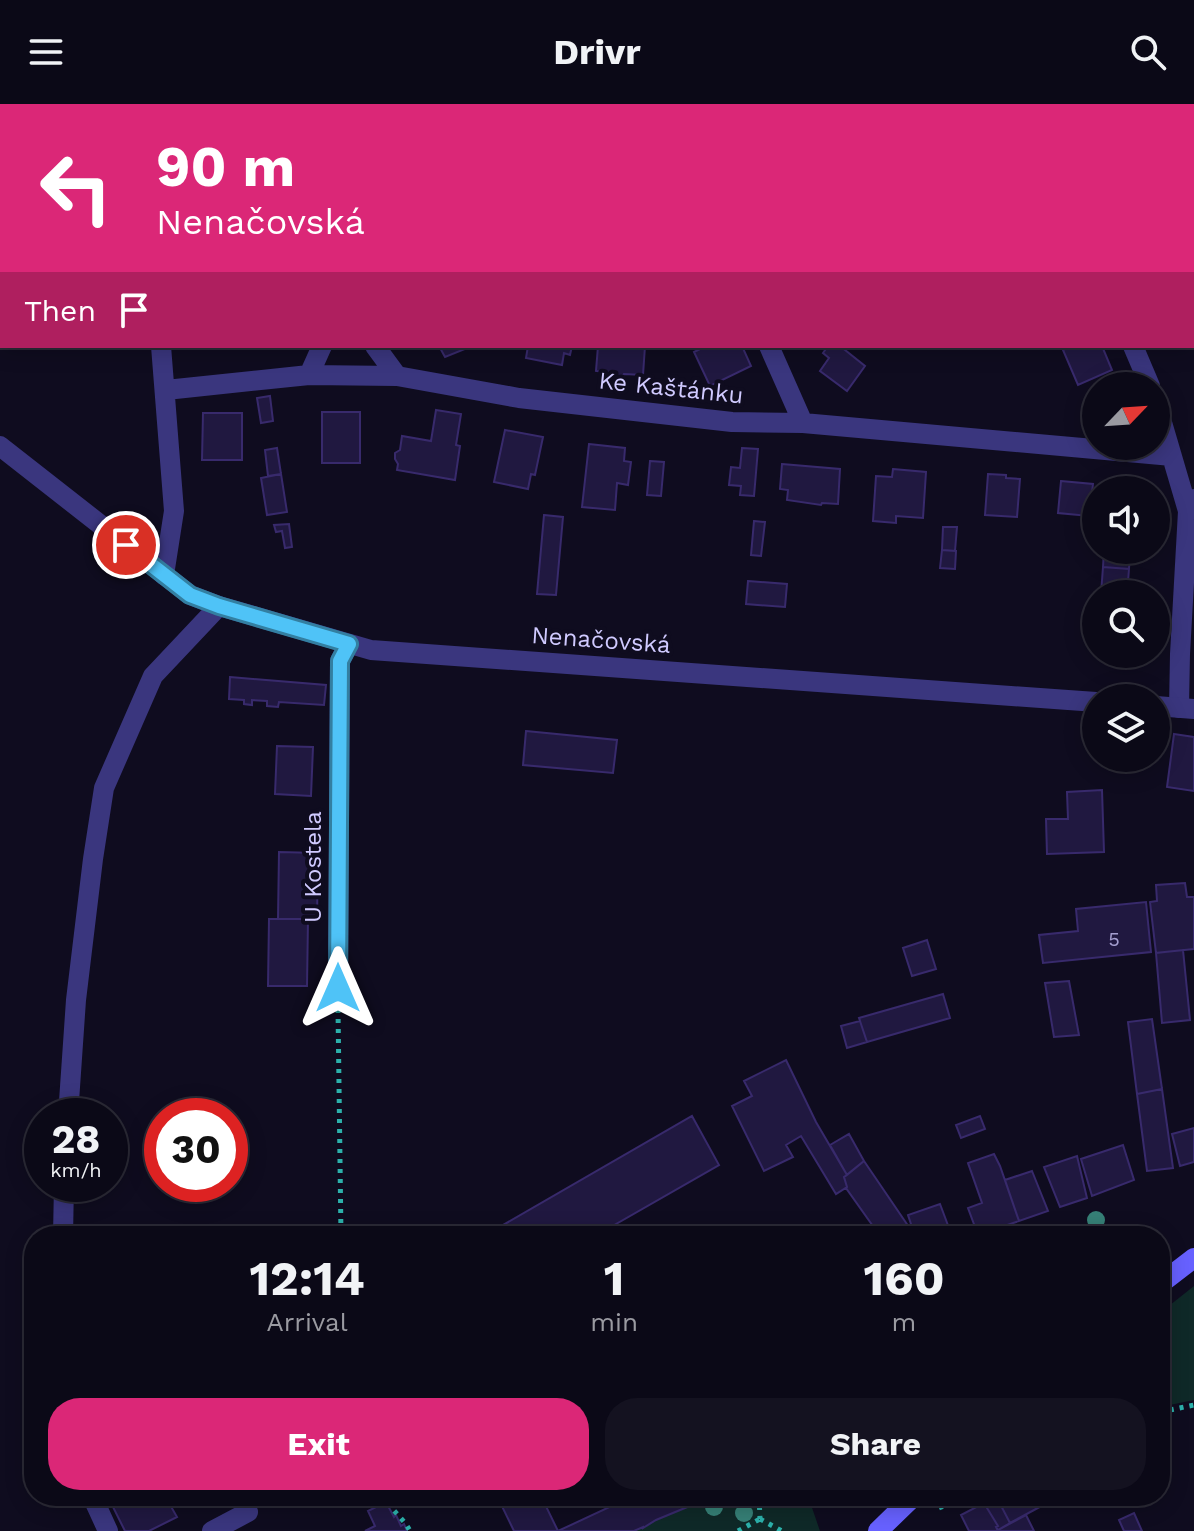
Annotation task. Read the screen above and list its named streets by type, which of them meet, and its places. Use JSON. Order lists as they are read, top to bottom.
{
  "streets": {
    "street": ["Ke Kaštánku", "Nenačovská", "U Kostela"]
  },
  "crossings": [
    ["Nenačovská", "U Kostela"]
  ],
  "house_numbers": ["5"],
  "north": "top right",
  "page": {
    "header": "Drivr",
    "turn": ["90 m", "Nenačovská"],
    "then": "Then",
    "speed": "28 km/h",
    "limit": "30",
    "eta": [
      "12:14",
      "Arrival",
      "1",
      "min",
      "160",
      "m"
    ],
    "buttons": ["Exit", "Share"]
  }
}
